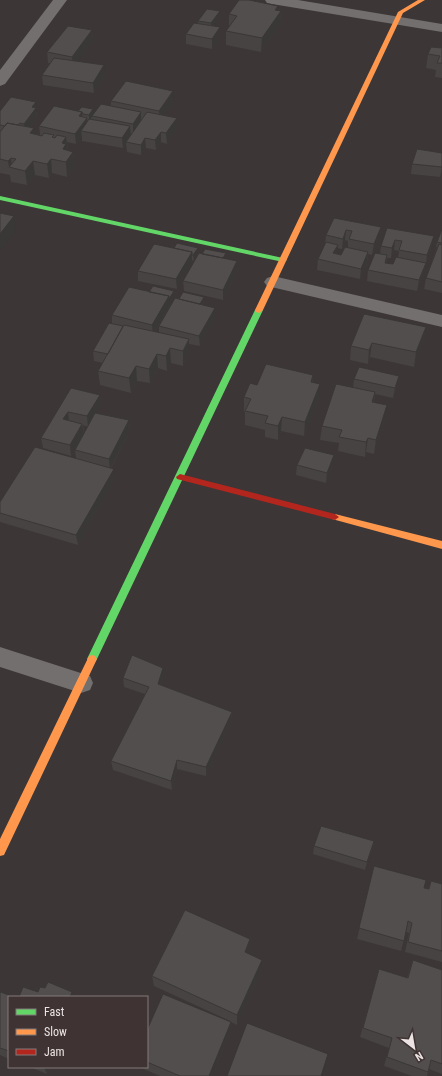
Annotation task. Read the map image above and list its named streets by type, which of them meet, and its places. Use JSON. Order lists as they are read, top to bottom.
{
  "legend": ["Fast", "Slow", "Jam"],
  "north": "bottom right"
}
